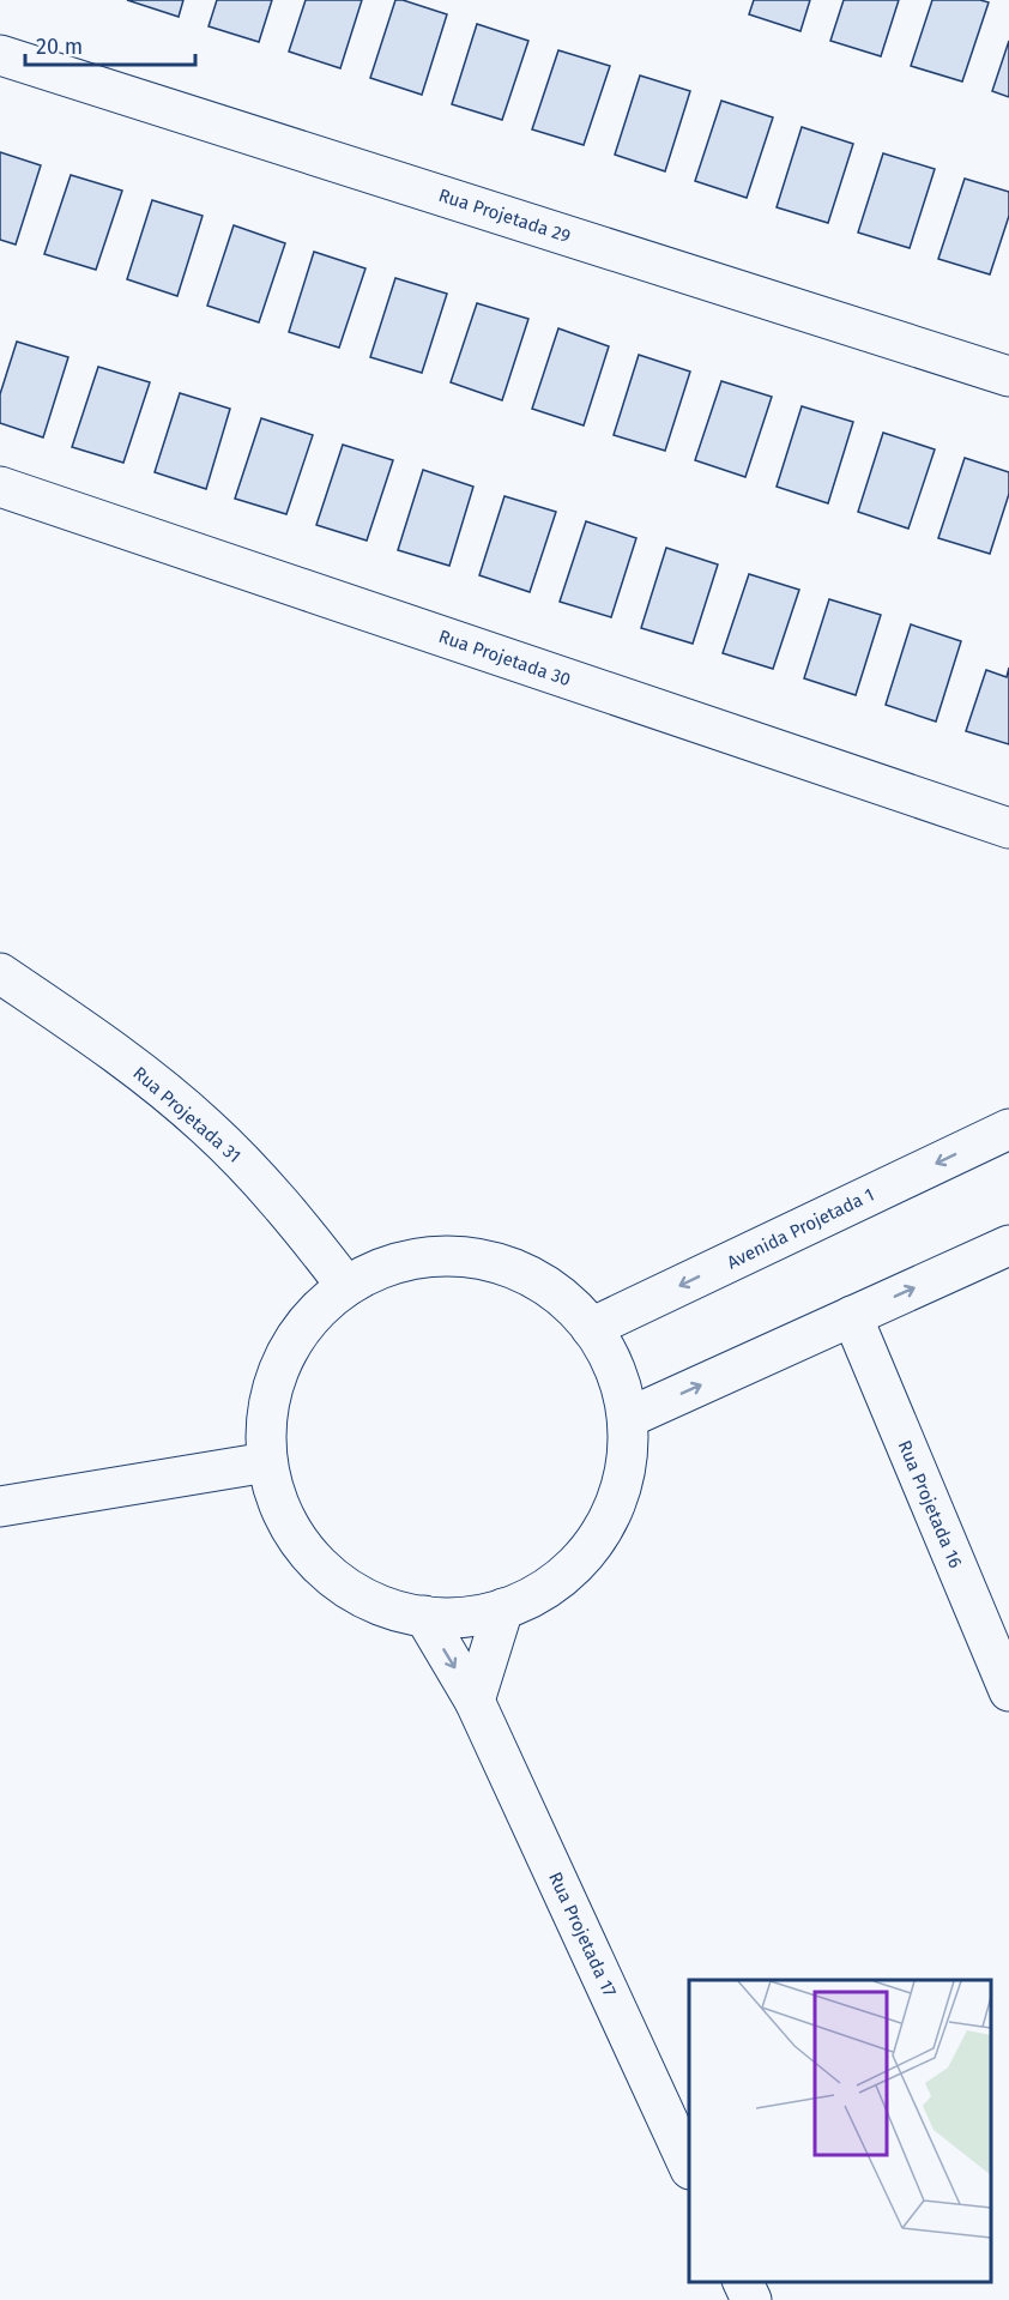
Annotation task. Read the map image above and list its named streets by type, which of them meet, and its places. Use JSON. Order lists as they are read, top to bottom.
{
  "streets": {
    "street": [
      "Rua Projetada 29",
      "Rua Projetada 30",
      "Rua Projetada 31",
      "Avenida Projetada 1",
      "Rua Projetada 16",
      "Rua Projetada 17"
    ]
  },
  "scale_bar": "20 m"
}
